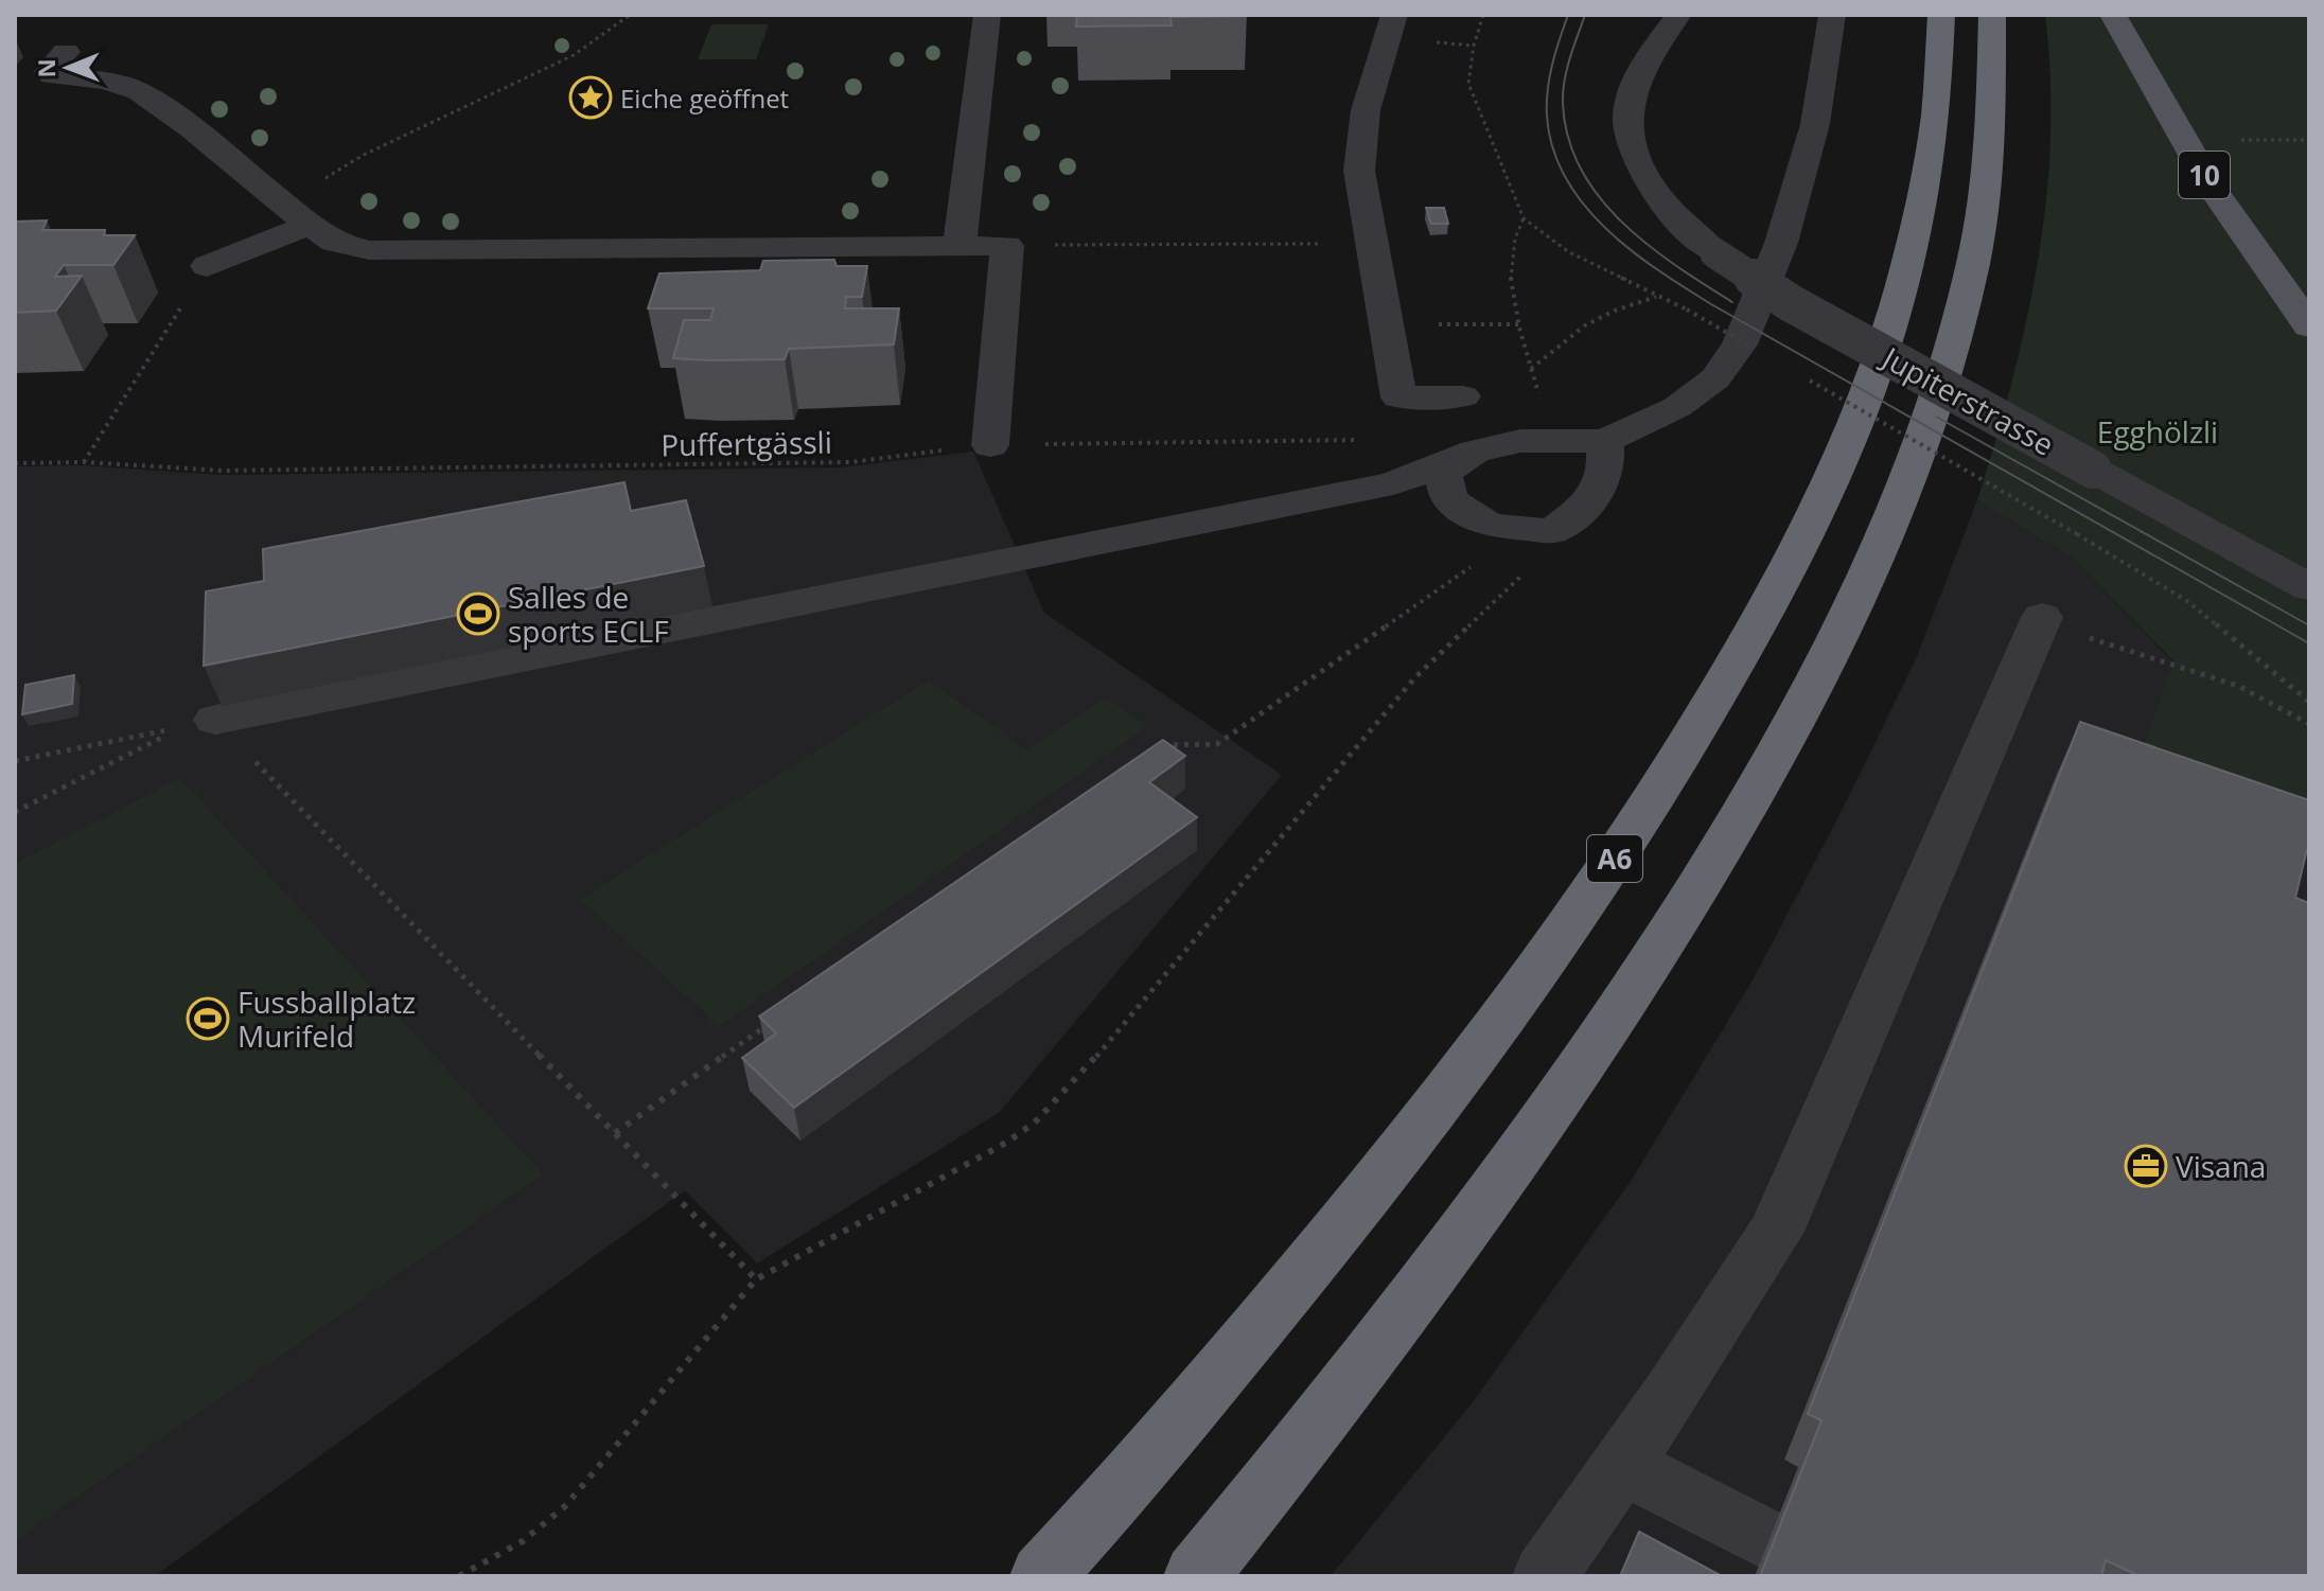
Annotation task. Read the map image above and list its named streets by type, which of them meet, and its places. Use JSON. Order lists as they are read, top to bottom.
{
  "streets": {
    "highway": ["A6"],
    "main road": ["10"],
    "street": ["Jupiterstrasse"],
    "path": ["Puffertgässli"]
  },
  "parks": ["Egghölzli"],
  "places": {
    "place": ["Eiche geöffnet"],
    "sports": ["Salles de sports ECLF", "Fussballplatz Murifeld"],
    "office": ["Visana"]
  },
  "north": "left"
}
